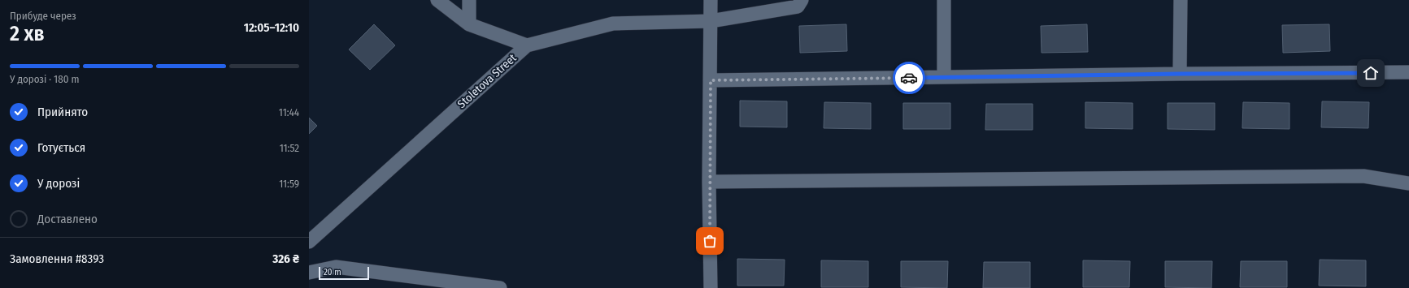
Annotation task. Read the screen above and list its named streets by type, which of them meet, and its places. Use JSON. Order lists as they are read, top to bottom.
{
  "streets": {
    "street": ["Stoletova Street"]
  },
  "scale_bar": "20 m",
  "page": {
    "heading": ["2 хв", "Прибуде через", "12:05–12:10"],
    "panel": ["Замовлення #8393", "326 ₴"],
    "bar": "У дорозі · 180 m",
    "list": [
      ["Прийнято", "11:44"],
      ["Готується", "11:52"],
      ["У дорозі", "11:59"],
      "Доставлено"
    ],
    "scale": "20 m"
  }
}
